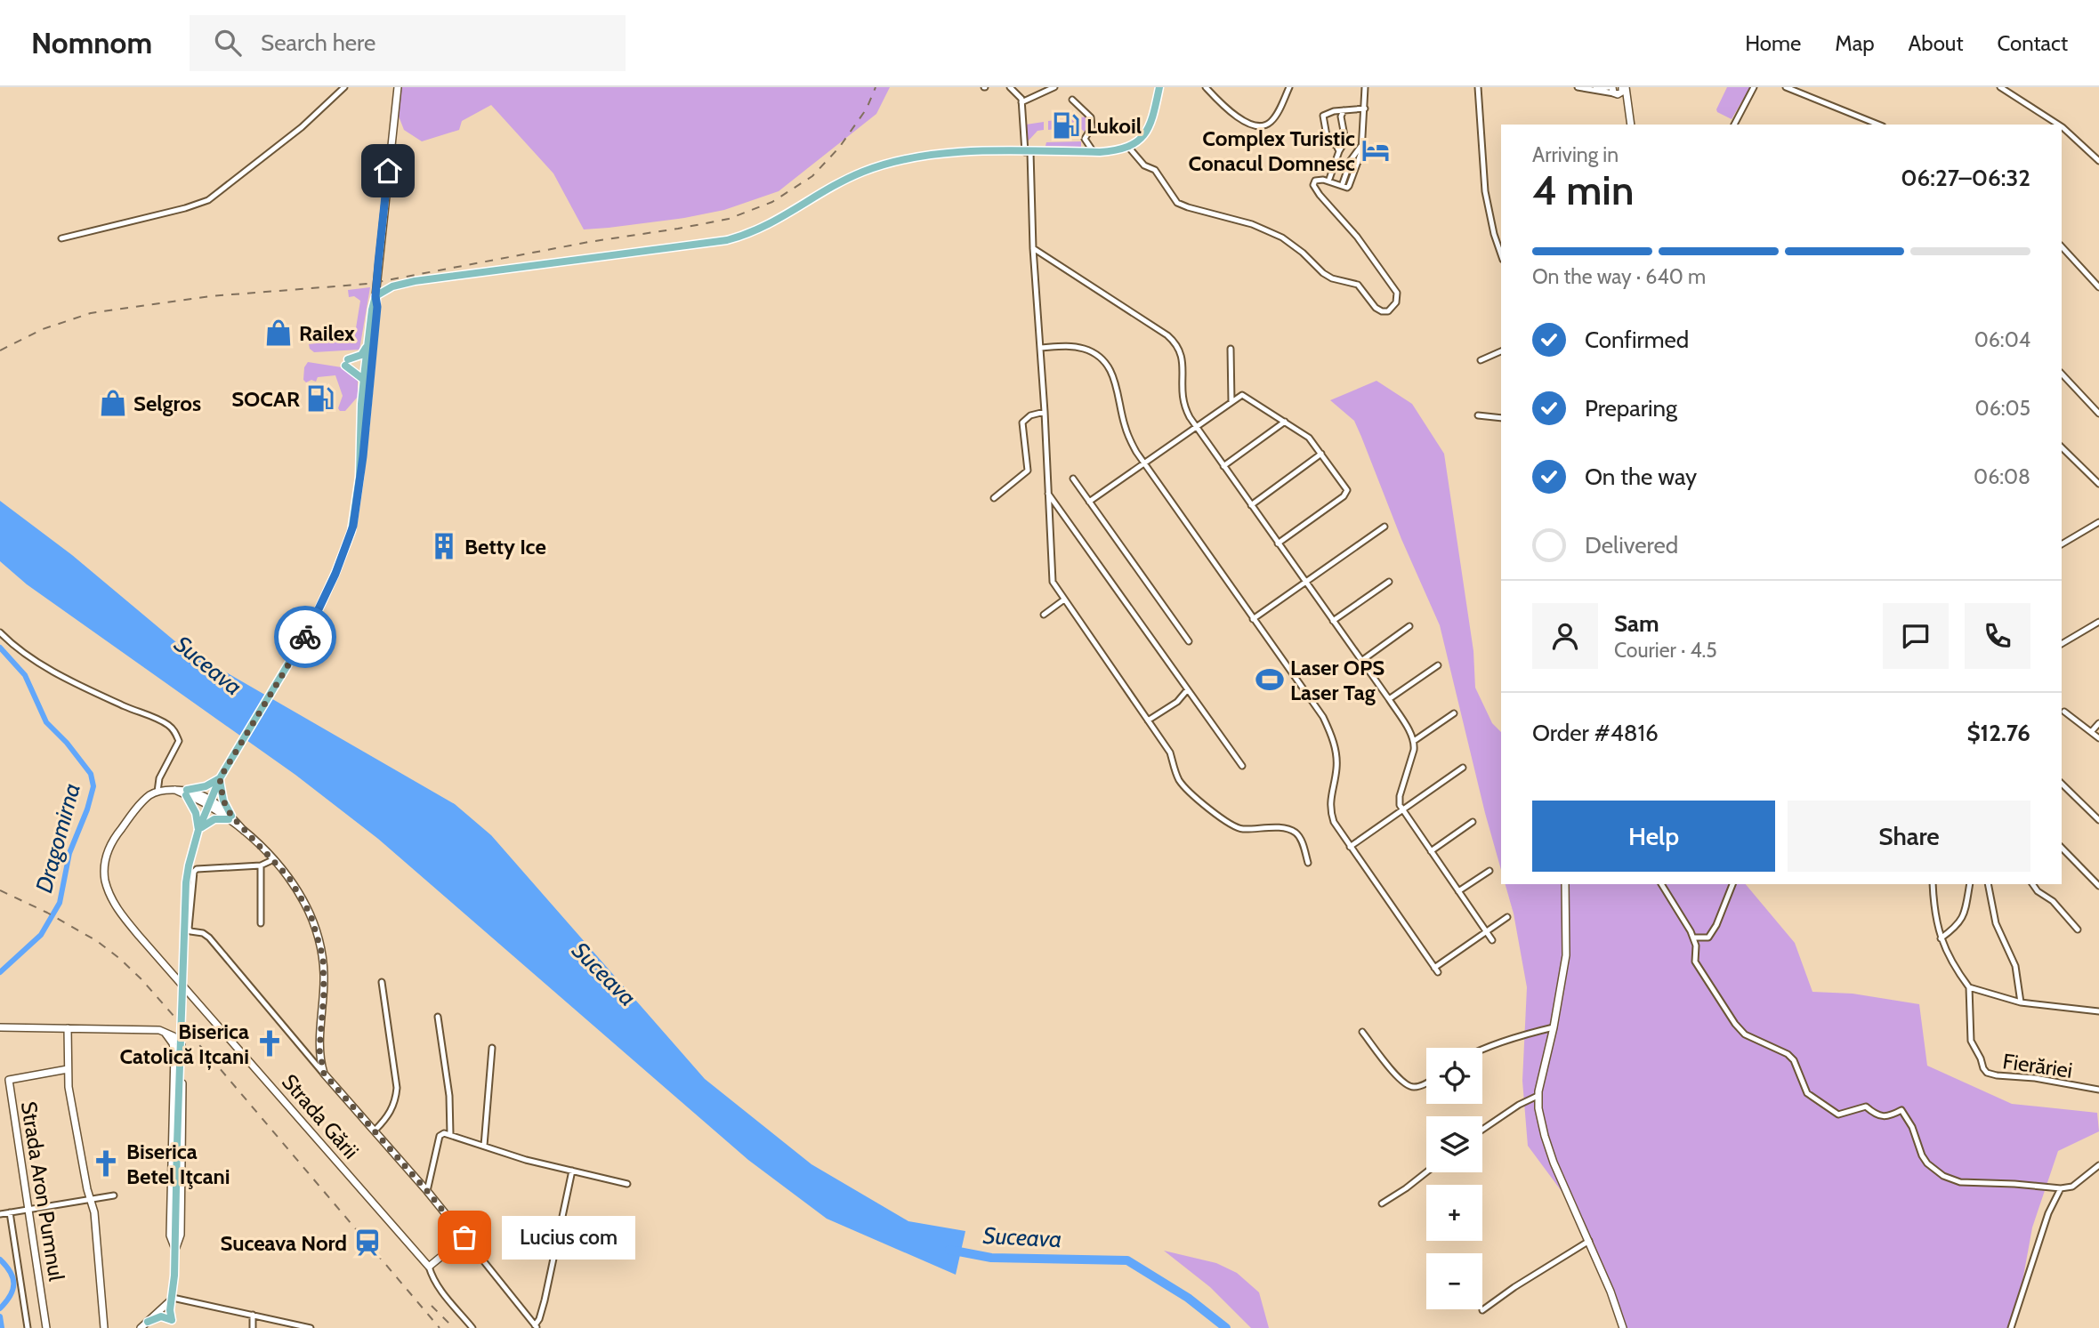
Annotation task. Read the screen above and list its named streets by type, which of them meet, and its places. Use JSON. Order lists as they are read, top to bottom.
{
  "streets": {
    "street": ["Fierăriei", "Strada Gării", "Strada Aron Pumnul"]
  },
  "water": ["Suceava", "Dragomirna"],
  "places": {
    "fuel station": ["Lukoil", "SOCAR"],
    "hotel": ["Complex Turistic Conacul Domnesc"],
    "shop": ["Railex", "Selgros"],
    "building": ["Betty Ice"],
    "sports": ["Laser OPS Laser Tag"],
    "church": ["Biserica Catolică Ițcani", "Biserica Betel Iţcani"],
    "other": ["Lucius com"],
    "station": ["Suceava Nord"]
  },
  "page": {
    "header": "Nomnom",
    "search": "Search here",
    "nav": [
      "Home",
      "Map",
      "About",
      "Contact"
    ],
    "heading": ["4 min", "Arriving in", "06:27–06:32"],
    "panel": [
      "Sam",
      "Courier · 4.5",
      "Order #4816",
      "$12.76"
    ],
    "bar": "On the way · 640 m",
    "list": [
      ["Confirmed", "06:04"],
      ["Preparing", "06:05"],
      ["On the way", "06:08"],
      "Delivered"
    ],
    "buttons": ["Help", "Share"],
    "map_buttons": ["+", "−"],
    "bubble": "Lucius com"
  }
}
